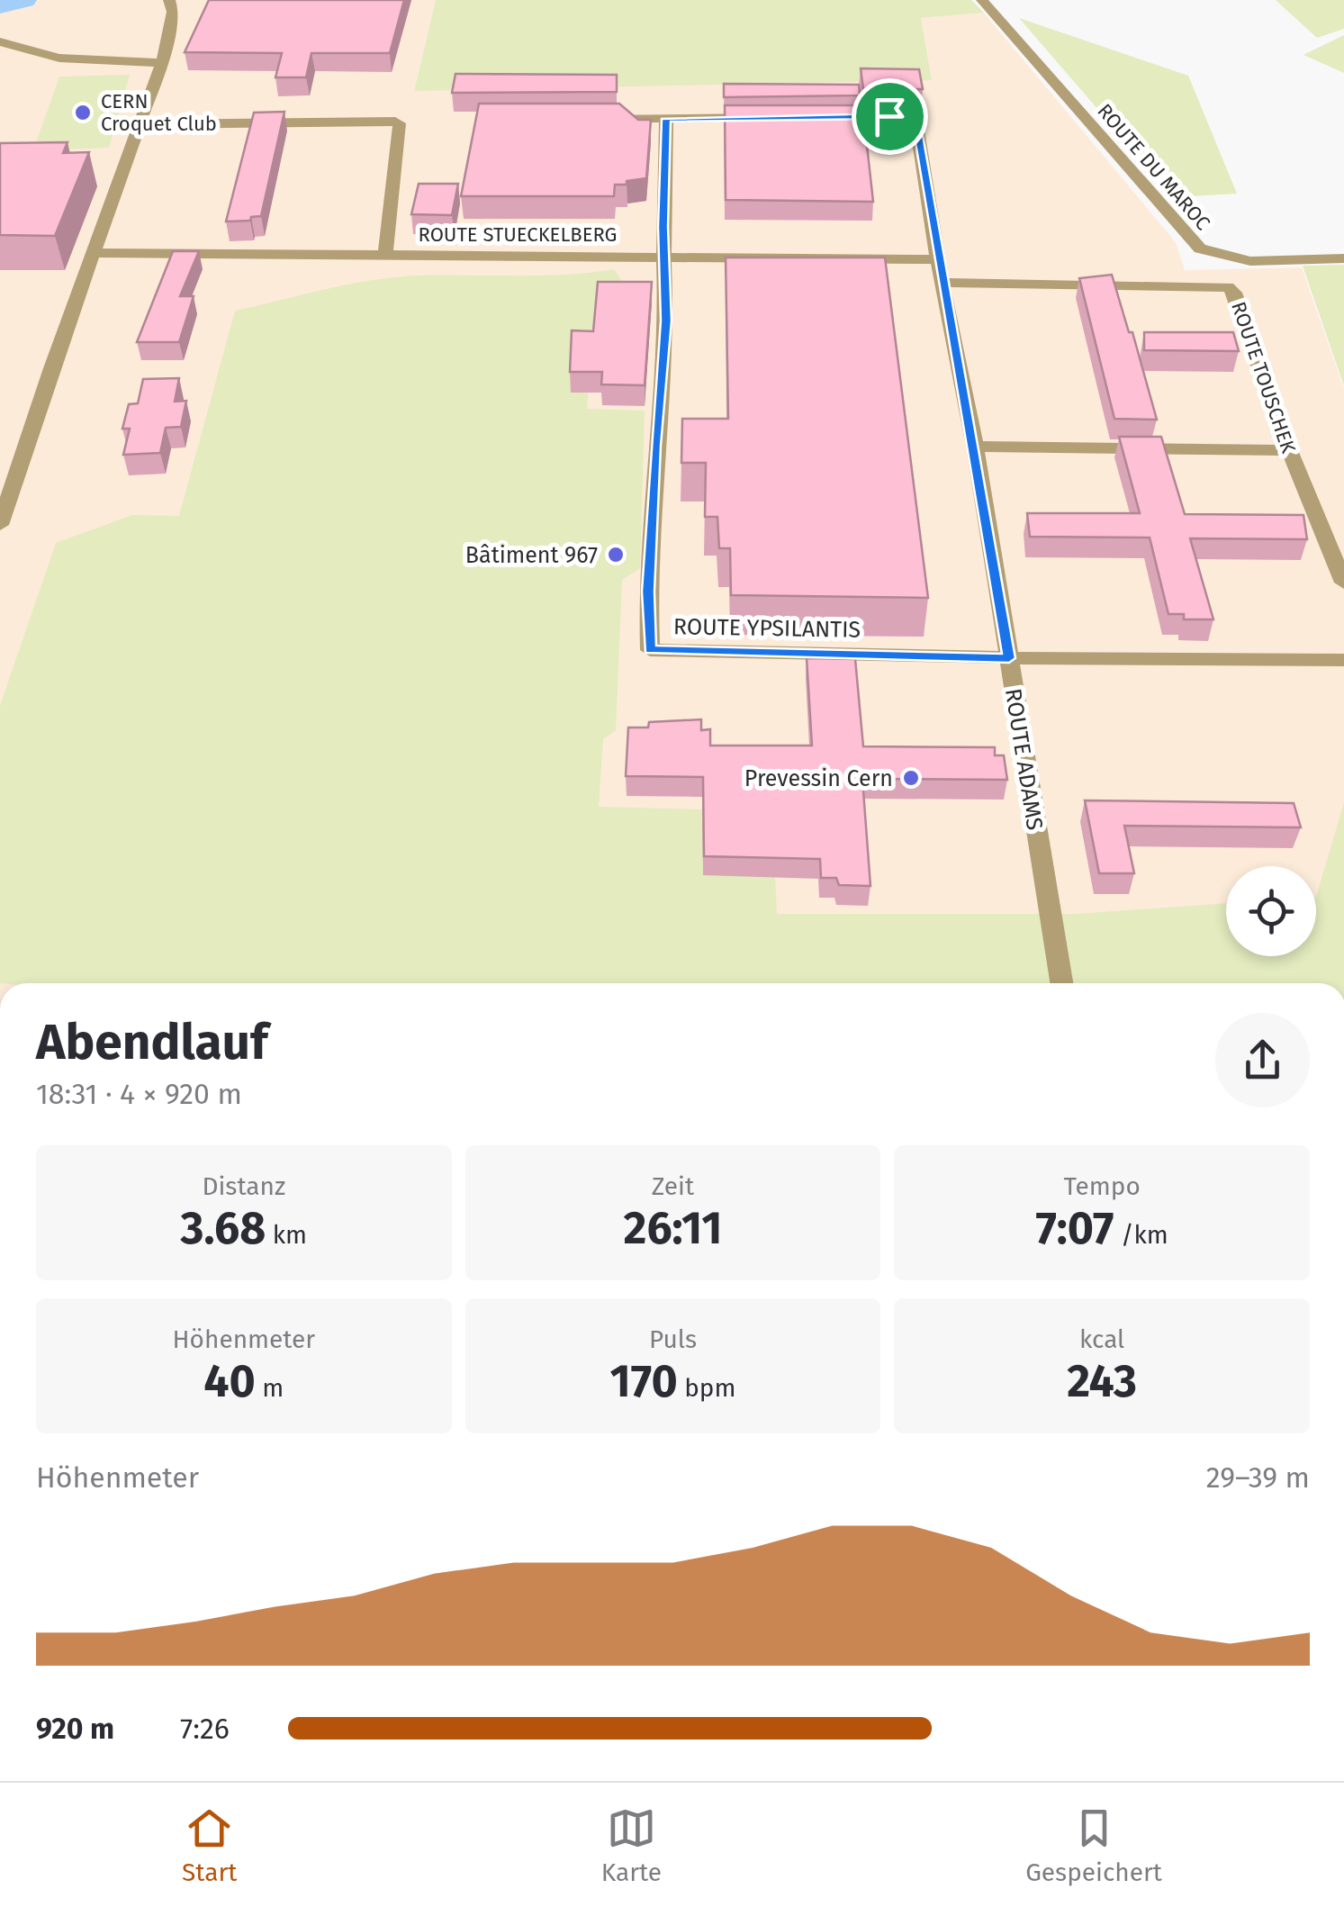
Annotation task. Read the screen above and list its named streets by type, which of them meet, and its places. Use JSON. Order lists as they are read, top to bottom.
{
  "streets": {
    "street": [
      "ROUTE DU MAROC",
      "ROUTE STUECKELBERG",
      "ROUTE TOUSCHEK",
      "ROUTE YPSILANTIS",
      "ROUTE ADAMS"
    ]
  },
  "crossings": [
    ["ROUTE STUECKELBERG", "ROUTE YPSILANTIS"],
    ["ROUTE STUECKELBERG", "ROUTE ADAMS"],
    ["ROUTE TOUSCHEK", "ROUTE ADAMS"],
    ["ROUTE YPSILANTIS", "ROUTE ADAMS"]
  ],
  "places": ["CERN Croquet Club", "Bâtiment 967", "Prevessin Cern"],
  "page": {
    "heading": ["Abendlauf", "18:31 · 4 × 920 m"],
    "stats": [
      ["Distanz", "3.68 km"],
      ["Zeit", "26:11"],
      ["Tempo", "7:07 /km"],
      ["Höhenmeter", "40 m"],
      ["Puls", "170 bpm"],
      ["kcal", "243"]
    ],
    "chart": ["Höhenmeter", "29–39 m"],
    "list": [
      {
        "name": "920 m",
        "note": "7:26"
      }
    ],
    "tabs": ["Start", "Karte", "Gespeichert"]
  }
}
